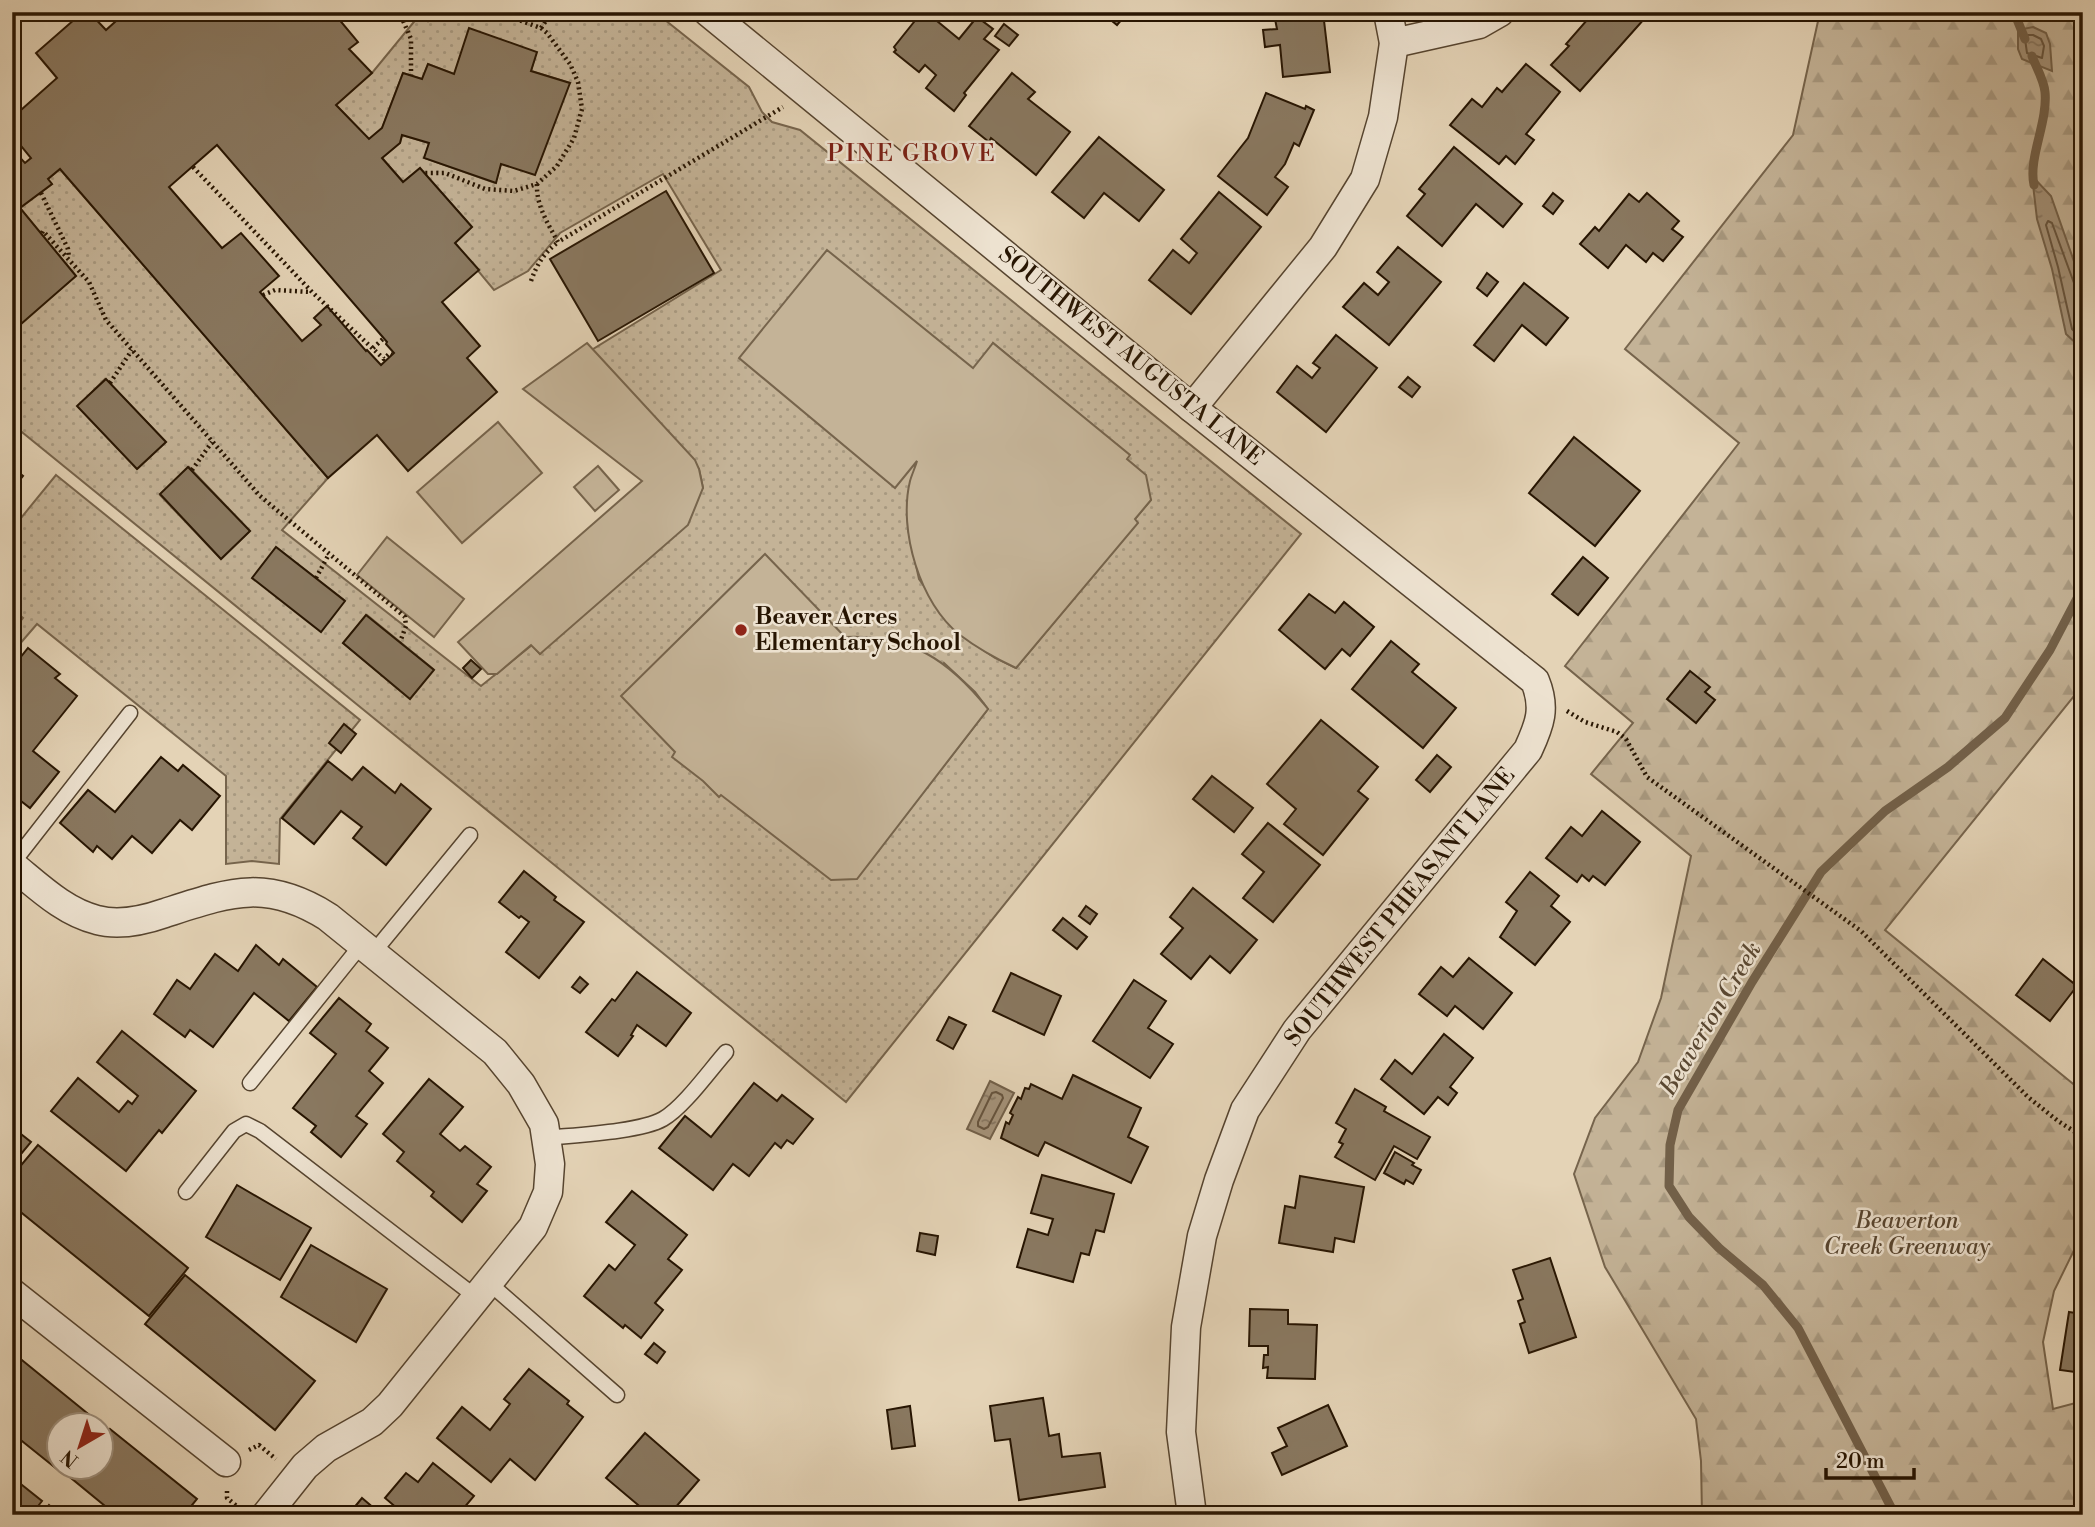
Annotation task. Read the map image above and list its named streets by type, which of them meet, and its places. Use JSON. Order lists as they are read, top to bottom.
{
  "streets": {
    "street": ["SOUTHWEST AUGUSTA LANE", "SOUTHWEST PHEASANT LANE"]
  },
  "crossings": [
    ["SOUTHWEST AUGUSTA LANE", "SOUTHWEST PHEASANT LANE"]
  ],
  "districts": ["PINE GROVE"],
  "water": ["Beaverton Creek"],
  "parks": ["Beaverton Creek Greenway"],
  "places": ["Beaver Acres Elementary School"],
  "scale_bar": "20 m",
  "north": "bottom left"
}
